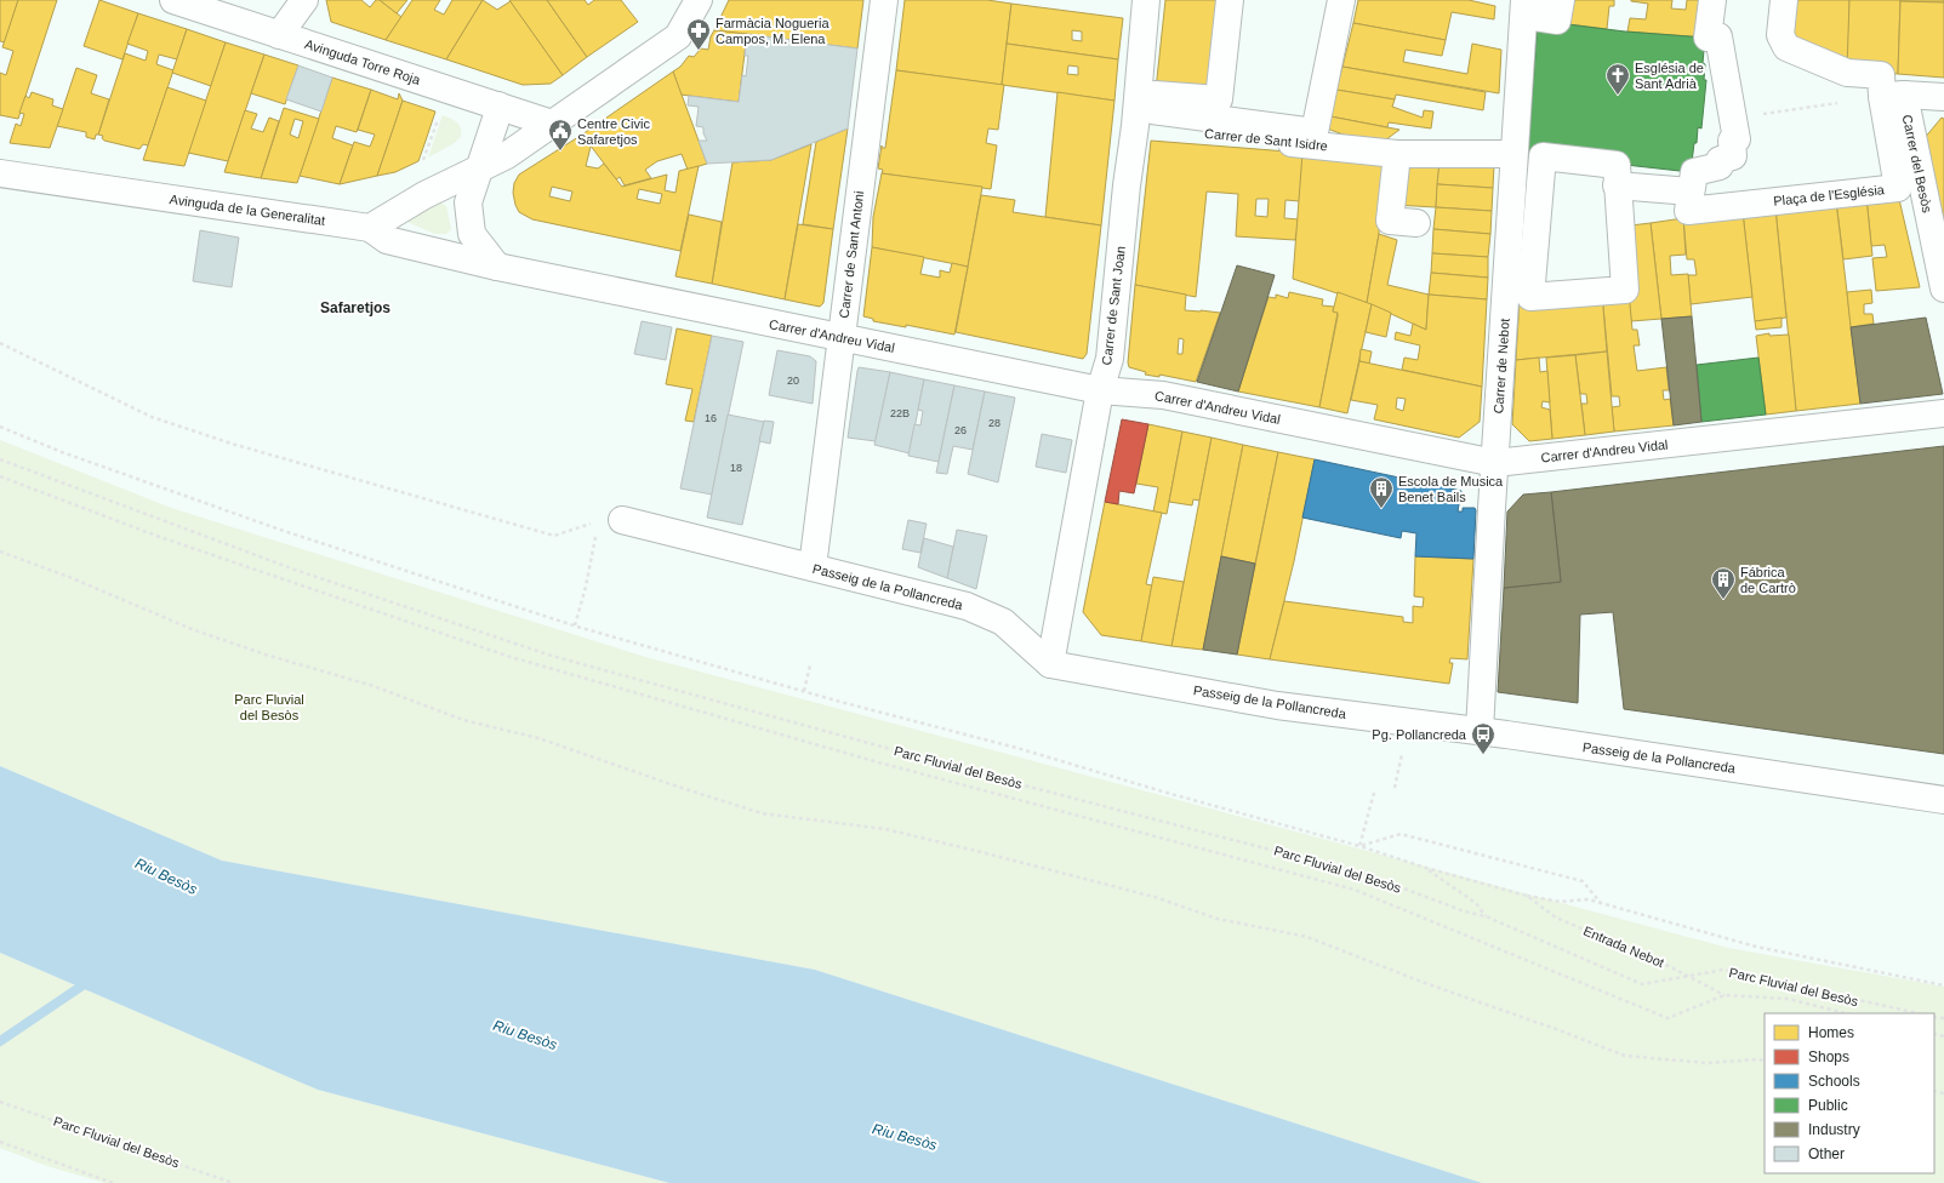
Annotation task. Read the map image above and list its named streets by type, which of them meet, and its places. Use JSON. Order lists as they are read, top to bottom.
{
  "streets": {
    "street": [
      "Avinguda Torre Roja",
      "Carrer de Sant Isidre",
      "Carrer del Besòs",
      "Plaça de l'Església",
      "Avinguda de la Generalitat",
      "Carrer de Sant Antoni",
      "Carrer de Sant Joan",
      "Carrer d'Andreu Vidal",
      "Carrer de Nebot",
      "Passeig de la Pollancreda"
    ],
    "path": ["Parc Fluvial del Besòs", "Entrada Nebot"]
  },
  "crossings": [
    ["Carrer de Sant Isidre", "Carrer de Sant Joan"],
    ["Carrer del Besòs", "Plaça de l'Església"],
    ["Avinguda de la Generalitat", "Carrer d'Andreu Vidal"],
    ["Carrer de Sant Antoni", "Carrer d'Andreu Vidal"],
    ["Carrer de Sant Antoni", "Passeig de la Pollancreda"],
    ["Carrer de Sant Joan", "Carrer d'Andreu Vidal"],
    ["Carrer de Sant Joan", "Passeig de la Pollancreda"],
    ["Carrer d'Andreu Vidal", "Carrer de Nebot"],
    ["Carrer de Nebot", "Passeig de la Pollancreda"],
    ["Parc Fluvial del Besòs", "Entrada Nebot"]
  ],
  "districts": ["Safaretjos"],
  "water": ["Riu Besòs"],
  "parks": ["Parc Fluvial del Besòs"],
  "places": {
    "pharmacy": ["Farmàcia Nogueria Campos, M. Elena"],
    "church": ["Església de Sant Adrià"],
    "public building": ["Centre Civic Safaretjos"],
    "building": ["Escola de Musica Benet Bails", "Fábrica de Cartrò"],
    "bus stop": ["Pg. Pollancreda"]
  },
  "house_numbers": [
    "20",
    "22B",
    "16",
    "28",
    "26",
    "18"
  ],
  "legend": [
    "Homes",
    "Shops",
    "Schools",
    "Public",
    "Industry",
    "Other"
  ]
}
